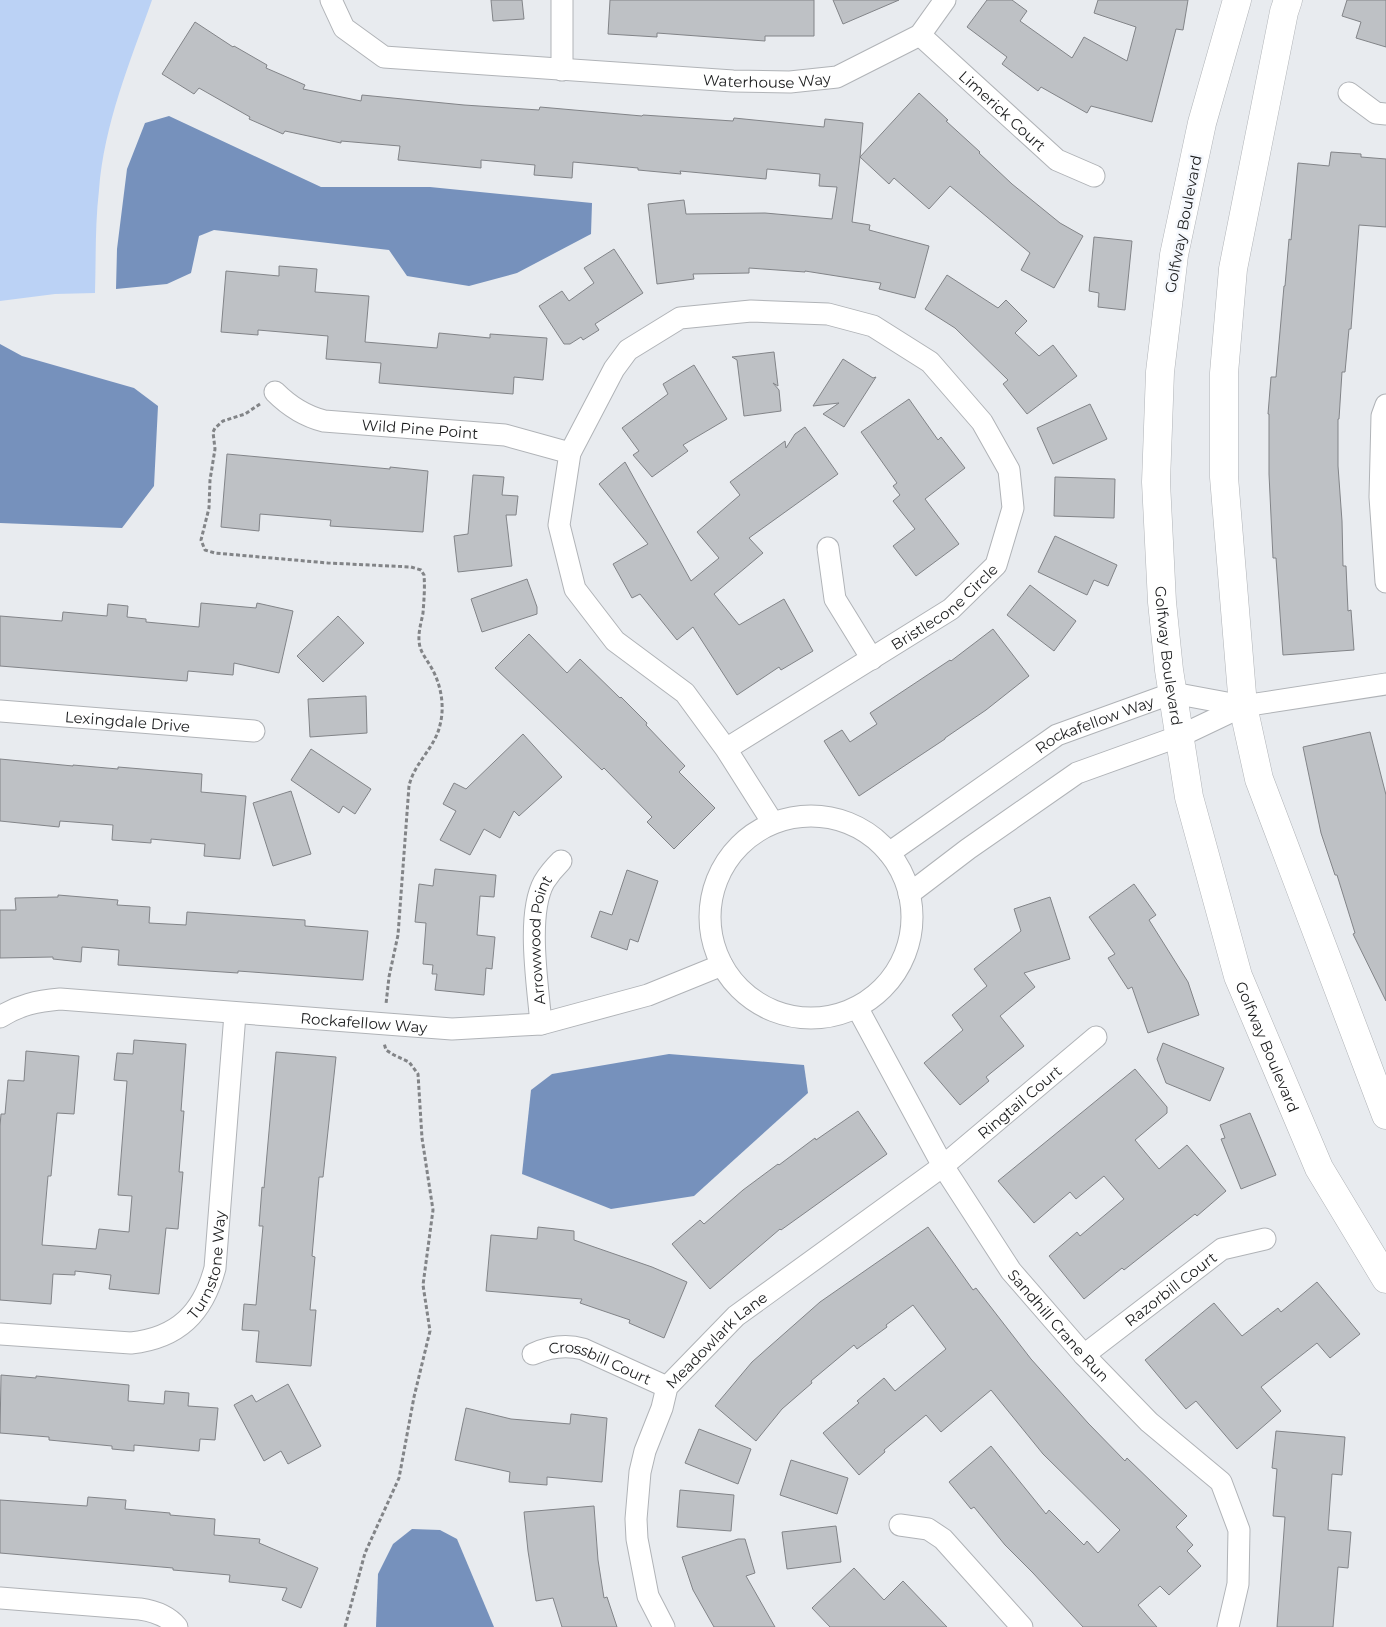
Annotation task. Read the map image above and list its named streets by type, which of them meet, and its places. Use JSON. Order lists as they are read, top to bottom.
{
  "streets": {
    "street": [
      "Waterhouse Way",
      "Limerick Court",
      "Golfway Boulevard",
      "Wild Pine Point",
      "Bristlecone Circle",
      "Lexingdale Drive",
      "Rockafellow Way",
      "Arrowwood Point",
      "Ringtail Court",
      "Turnstone Way",
      "Razorbill Court",
      "Sandhill Crane Run",
      "Meadowlark Lane",
      "Crossbill Court"
    ]
  },
  "crossings": [
    ["Waterhouse Way", "Limerick Court"],
    ["Golfway Boulevard", "Rockafellow Way"],
    ["Wild Pine Point", "Bristlecone Circle"],
    ["Rockafellow Way", "Arrowwood Point"],
    ["Rockafellow Way", "Turnstone Way"],
    ["Ringtail Court", "Sandhill Crane Run"],
    ["Ringtail Court", "Meadowlark Lane"],
    ["Razorbill Court", "Sandhill Crane Run"],
    ["Sandhill Crane Run", "Meadowlark Lane"],
    ["Meadowlark Lane", "Crossbill Court"]
  ]
}
